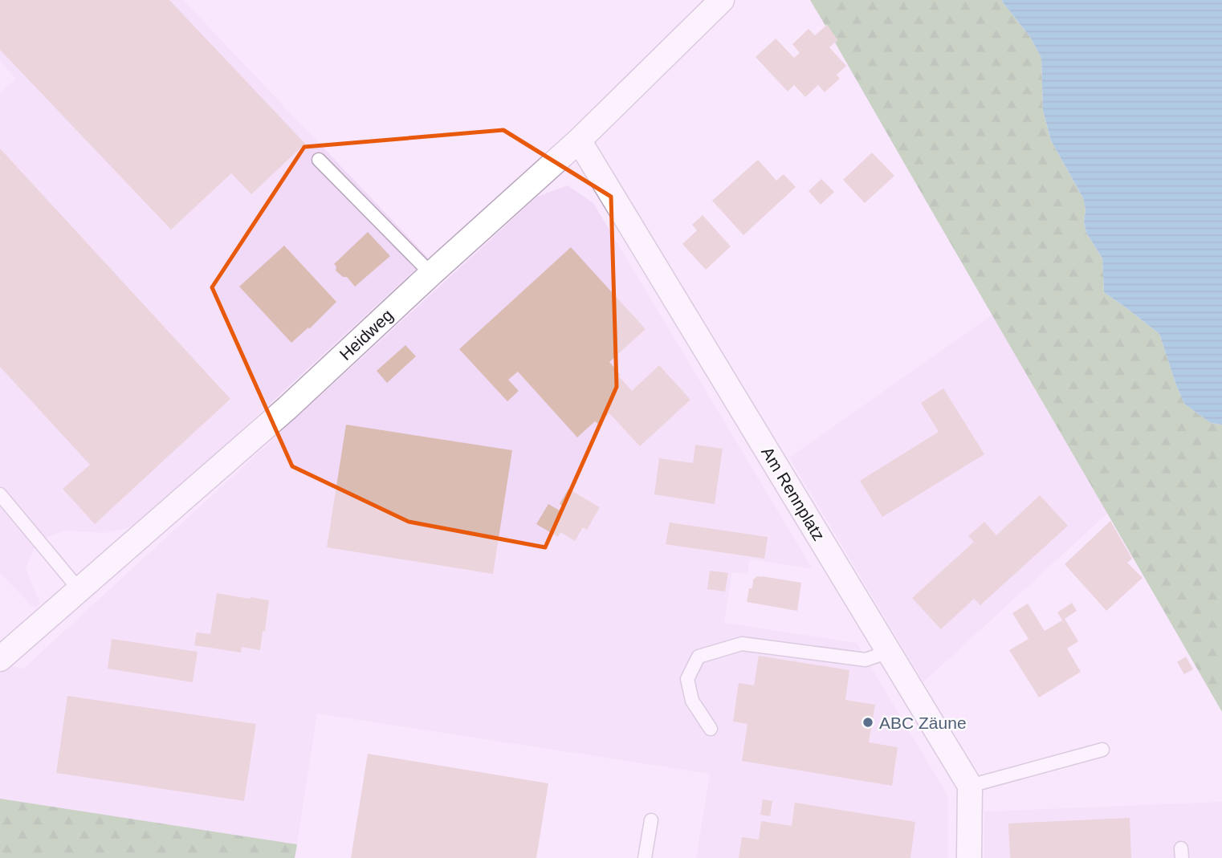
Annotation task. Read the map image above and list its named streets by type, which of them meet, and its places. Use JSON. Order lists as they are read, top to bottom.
{
  "streets": {
    "street": ["Heidweg", "Am Rennplatz"]
  },
  "crossings": [
    ["Heidweg", "Am Rennplatz"]
  ],
  "places": ["ABC Zäune"]
}
